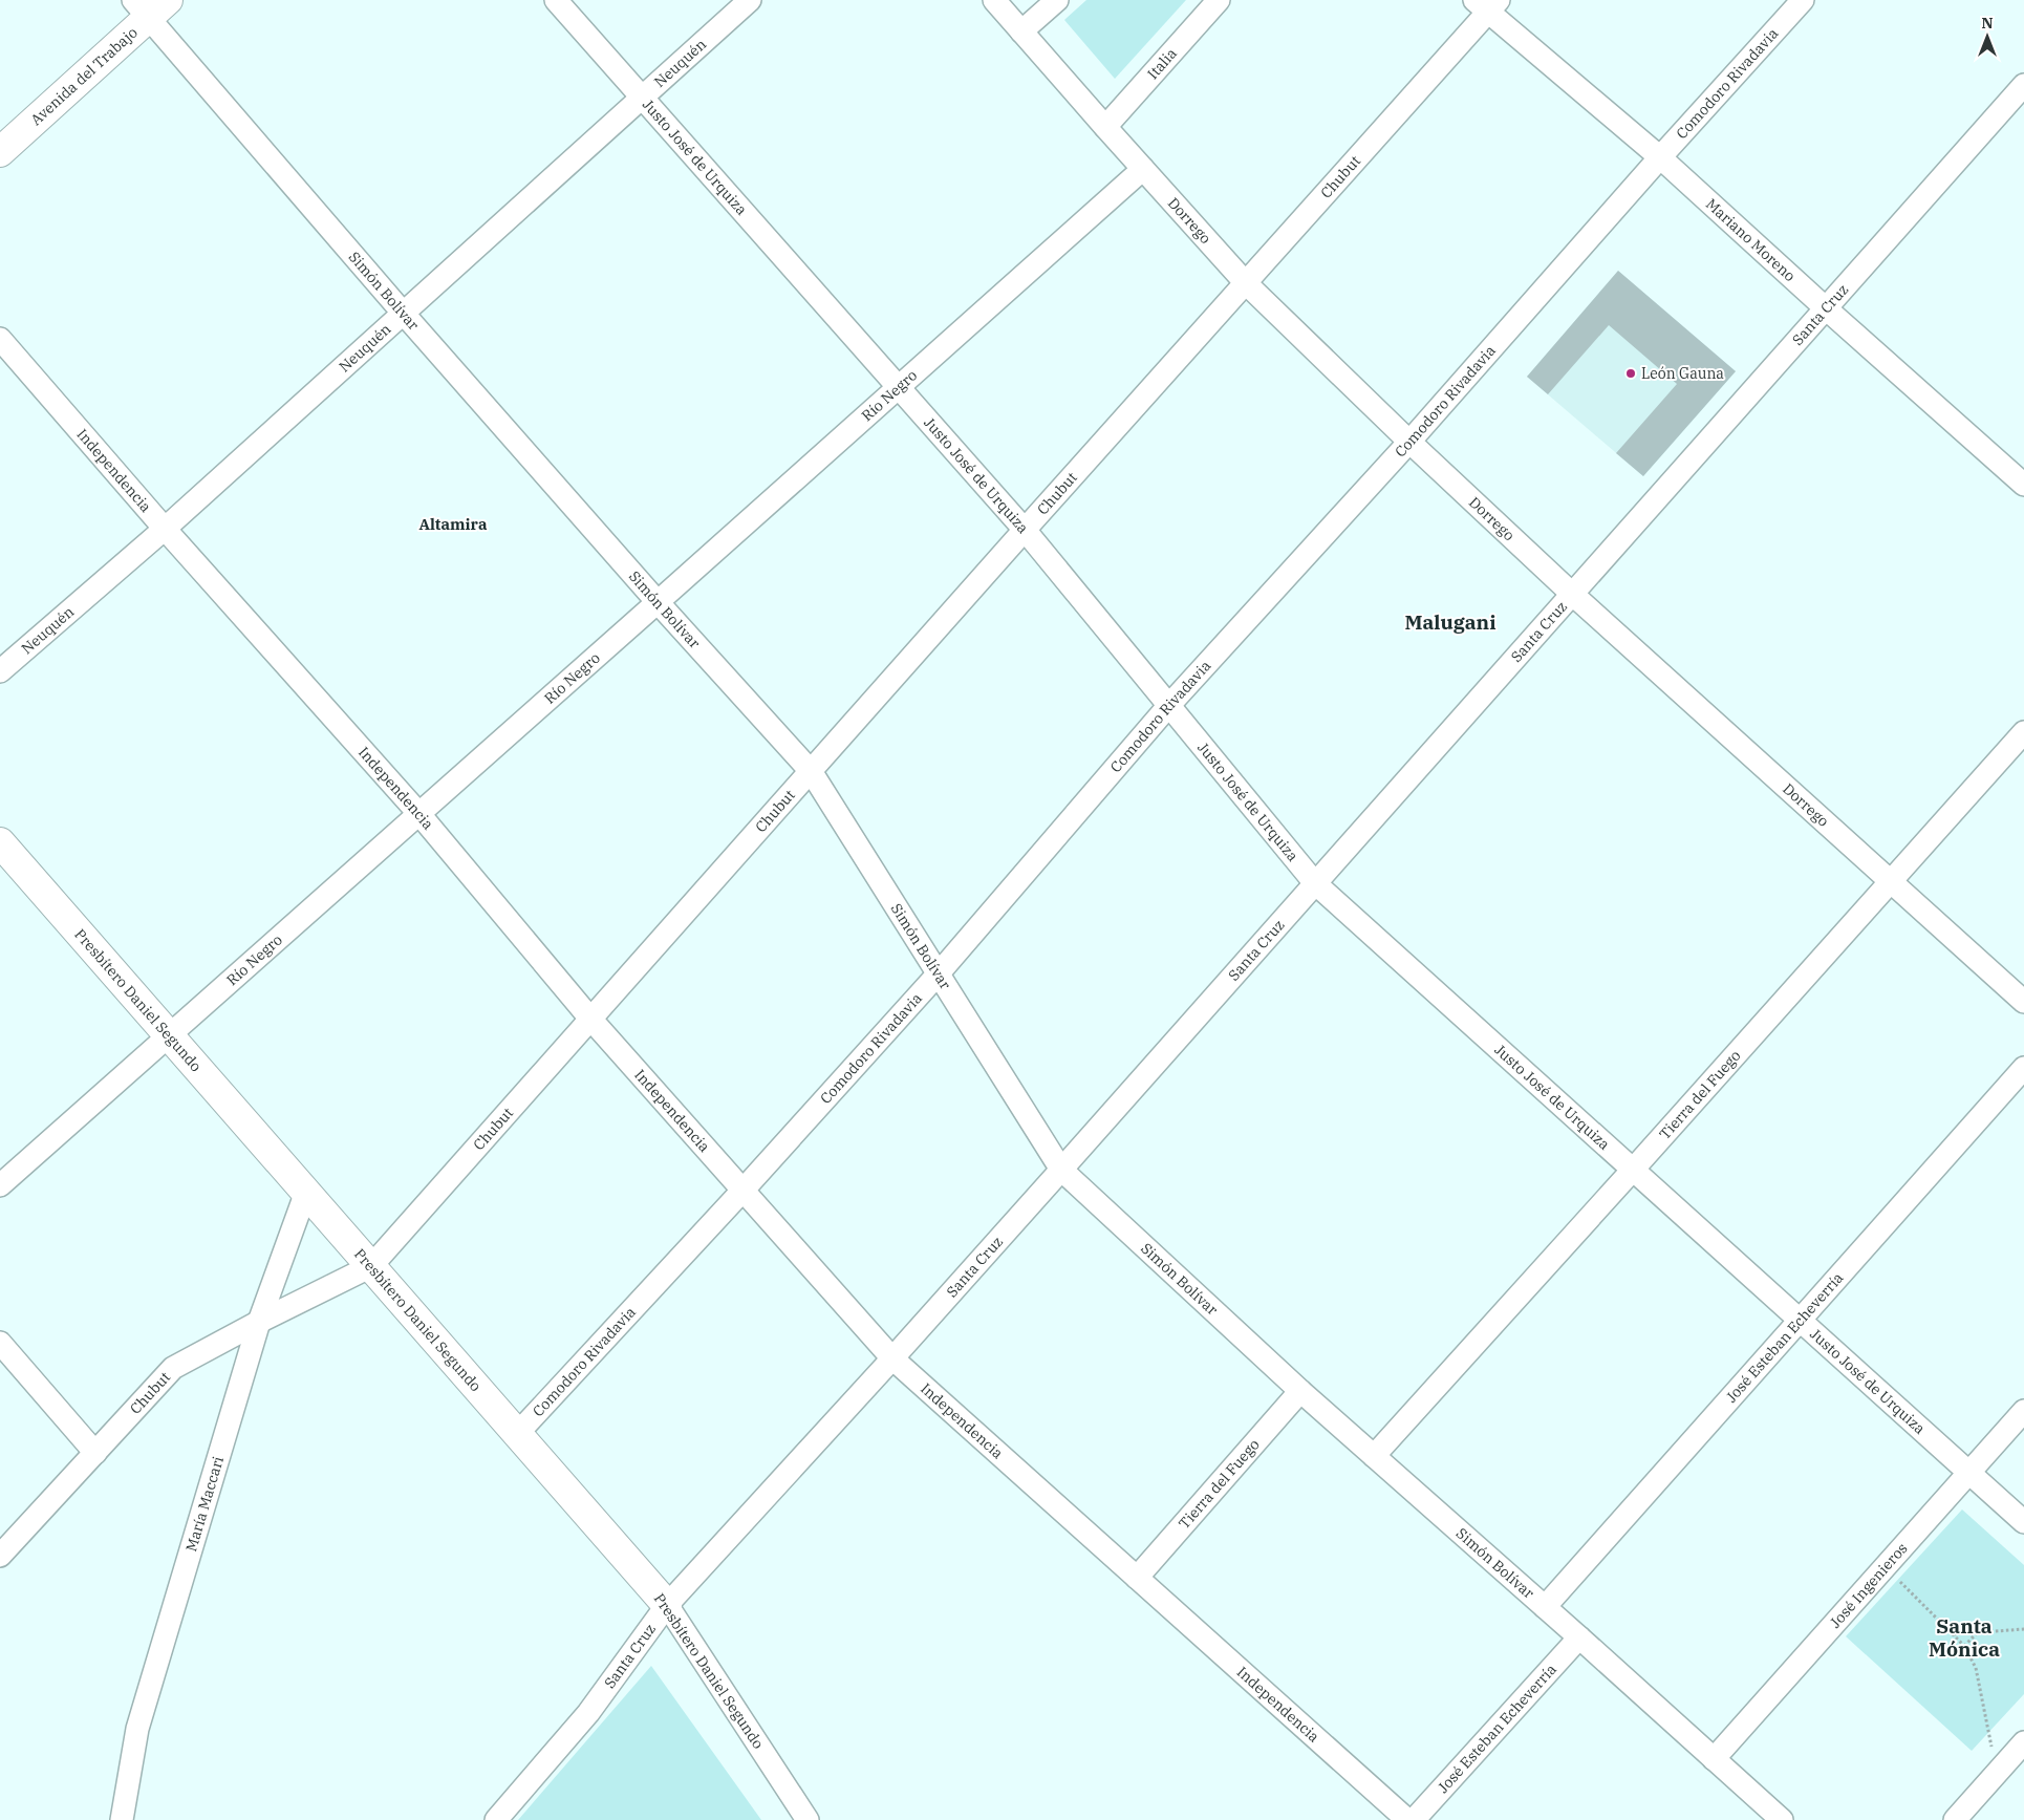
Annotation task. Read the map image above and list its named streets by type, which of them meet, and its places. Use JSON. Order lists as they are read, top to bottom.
{
  "streets": {
    "main road": ["Avenida del Trabajo", "Presbítero Daniel Segundo"],
    "street": [
      "Neuquén",
      "Italia",
      "Comodoro Rivadavia",
      "Justo José de Urquiza",
      "Chubut",
      "Dorrego",
      "Mariano Moreno",
      "Simón Bolívar",
      "Santa Cruz",
      "Río Negro",
      "Independencia",
      "Tierra del Fuego",
      "José Esteban Echeverría",
      "María Maccari",
      "José Ingenieros"
    ]
  },
  "crossings": [
    ["Neuquén", "Justo José de Urquiza"],
    ["Neuquén", "Simón Bolívar"],
    ["Neuquén", "Independencia"],
    ["Italia", "Dorrego"],
    ["Avenida del Trabajo", "Simón Bolívar"],
    ["Comodoro Rivadavia", "Justo José de Urquiza"],
    ["Comodoro Rivadavia", "Dorrego"],
    ["Comodoro Rivadavia", "Mariano Moreno"],
    ["Comodoro Rivadavia", "Simón Bolívar"],
    ["Comodoro Rivadavia", "Independencia"],
    ["Comodoro Rivadavia", "Presbítero Daniel Segundo"],
    ["Justo José de Urquiza", "Chubut"],
    ["Justo José de Urquiza", "Santa Cruz"],
    ["Justo José de Urquiza", "Río Negro"],
    ["Justo José de Urquiza", "Tierra del Fuego"],
    ["Justo José de Urquiza", "José Esteban Echeverría"],
    ["Justo José de Urquiza", "José Ingenieros"],
    ["Chubut", "Dorrego"],
    ["Chubut", "Mariano Moreno"],
    ["Chubut", "Simón Bolívar"],
    ["Chubut", "Independencia"],
    ["Chubut", "Presbítero Daniel Segundo"],
    ["Chubut", "María Maccari"],
    ["Dorrego", "Santa Cruz"],
    ["Dorrego", "Río Negro"],
    ["Dorrego", "Tierra del Fuego"],
    ["Mariano Moreno", "Santa Cruz"],
    ["Simón Bolívar", "Santa Cruz"],
    ["Simón Bolívar", "Río Negro"],
    ["Simón Bolívar", "Tierra del Fuego"],
    ["Simón Bolívar", "José Esteban Echeverría"],
    ["Simón Bolívar", "José Ingenieros"],
    ["Santa Cruz", "Independencia"],
    ["Santa Cruz", "Presbítero Daniel Segundo"],
    ["Río Negro", "Independencia"],
    ["Río Negro", "Presbítero Daniel Segundo"],
    ["Independencia", "Tierra del Fuego"],
    ["Presbítero Daniel Segundo", "María Maccari"]
  ],
  "districts": ["Altamira", "Malugani", "Santa Mónica"],
  "places": ["León Gauna"],
  "north": "top"
}
